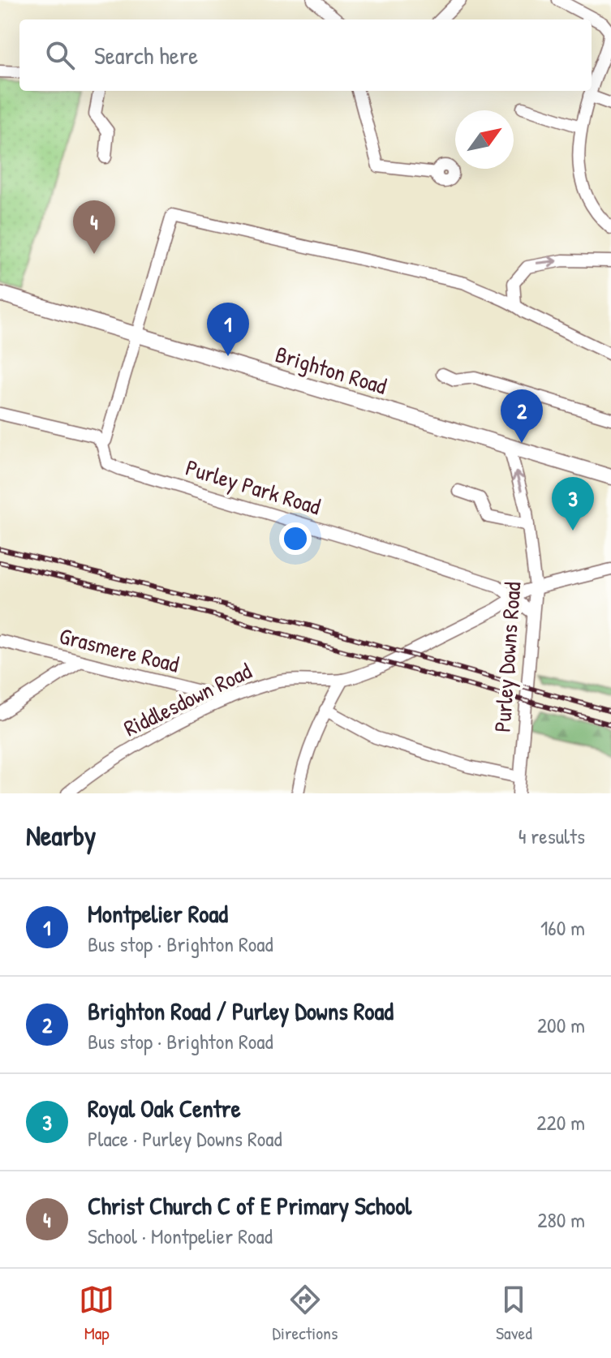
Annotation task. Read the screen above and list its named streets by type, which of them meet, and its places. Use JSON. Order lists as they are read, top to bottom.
{
  "streets": {
    "main road": ["Brighton Road"],
    "street": [
      "Purley Park Road",
      "Grasmere Road",
      "Purley Downs Road",
      "Riddlesdown Road"
    ]
  },
  "crossings": [
    ["Brighton Road", "Purley Downs Road"],
    ["Purley Park Road", "Riddlesdown Road"],
    ["Grasmere Road", "Riddlesdown Road"],
    ["Purley Downs Road", "Riddlesdown Road"]
  ],
  "north": "top right",
  "page": {
    "search": "Search here",
    "pins": [
      "4",
      "1",
      "2",
      "3"
    ],
    "heading": ["Nearby", "4 results"],
    "list": [
      {
        "mark": "1",
        "name": "Montpelier Road",
        "note": "Bus stop · Brighton Road",
        "value": "160 m"
      },
      {
        "mark": "2",
        "name": "Brighton Road / Purley Downs Road",
        "note": "Bus stop · Brighton Road",
        "value": "200 m"
      },
      {
        "mark": "3",
        "name": "Royal Oak Centre",
        "note": "Place · Purley Downs Road",
        "value": "220 m"
      },
      {
        "mark": "4",
        "name": "Christ Church C of E Primary School",
        "note": "School · Montpelier Road",
        "value": "280 m"
      }
    ],
    "nav": ["Map", "Directions", "Saved"]
  }
}
